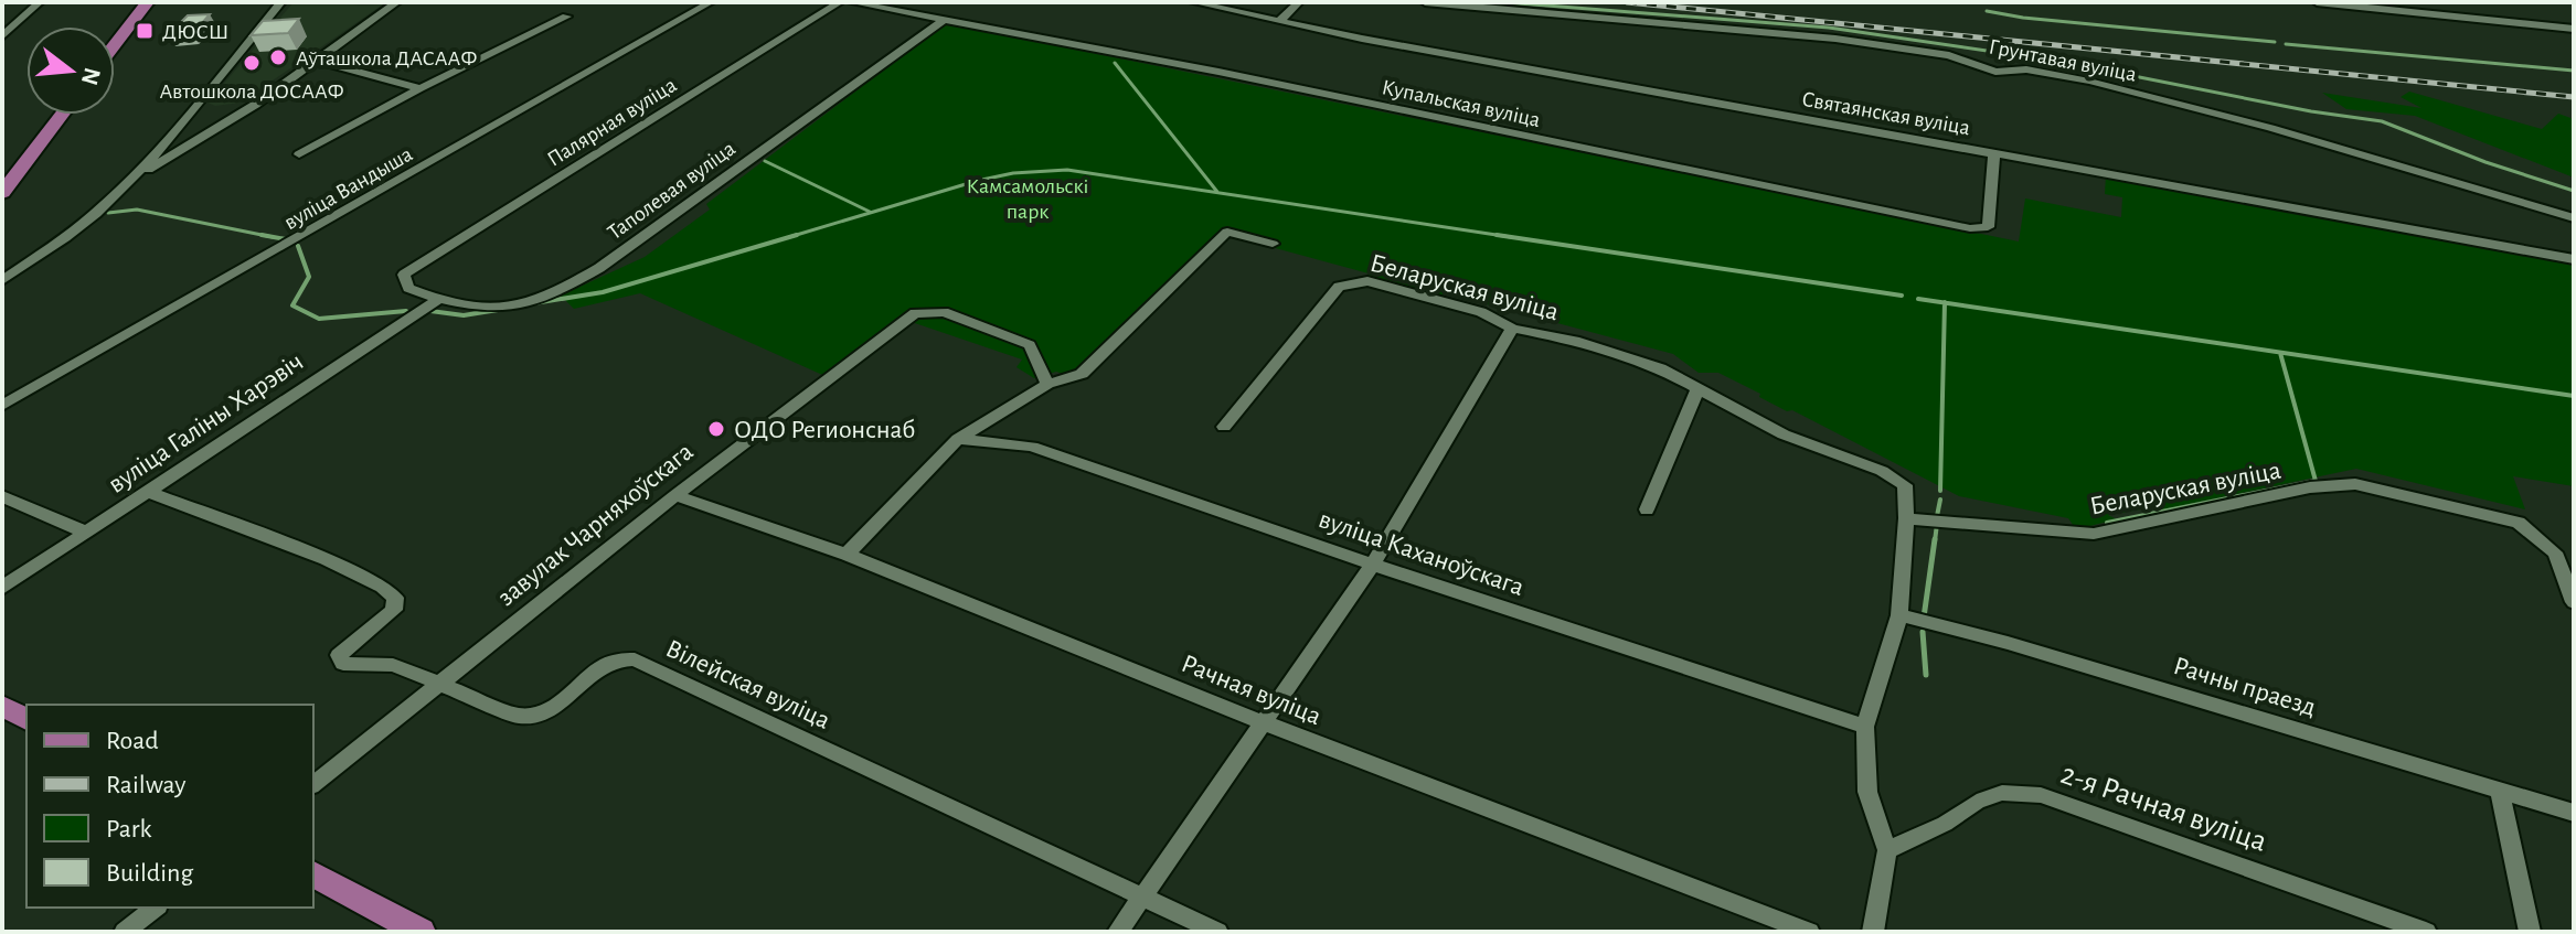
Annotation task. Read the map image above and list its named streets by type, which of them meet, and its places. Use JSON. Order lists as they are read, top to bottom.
{
  "streets": {
    "street": [
      "Грунтавая вуліца",
      "Купальская вуліца",
      "Святаянская вуліца",
      "Палярная вуліца",
      "вуліца Вандыша",
      "Таполевая вуліца",
      "Беларуская вуліца",
      "вуліца Галіны Харэвіч",
      "завулак Чарняхоўскага",
      "вуліца Каханоўскага",
      "Вілейская вуліца",
      "Рачны праезд",
      "Рачная вуліца",
      "2-я Рачная вуліца"
    ]
  },
  "crossings": [
    ["Купальская вуліца", "Святаянская вуліца"],
    ["Купальская вуліца", "Таполевая вуліца"],
    ["Палярная вуліца", "Таполевая вуліца"],
    ["Палярная вуліца", "вуліца Галіны Харэвіч"],
    ["Таполевая вуліца", "вуліца Галіны Харэвіч"],
    ["вуліца Галіны Харэвіч", "Вілейская вуліца"],
    ["завулак Чарняхоўскага", "Вілейская вуліца"],
    ["завулак Чарняхоўскага", "Рачная вуліца"]
  ],
  "parks": ["Камсамольскі парк"],
  "places": {
    "transit": ["ДЮСШ"],
    "other": ["Аўташкола ДАСААФ", "Автошкола ДОСААФ", "ОДО Регионснаб"]
  },
  "legend": [
    "Road",
    "Railway",
    "Park",
    "Building"
  ],
  "north": "right"
}
